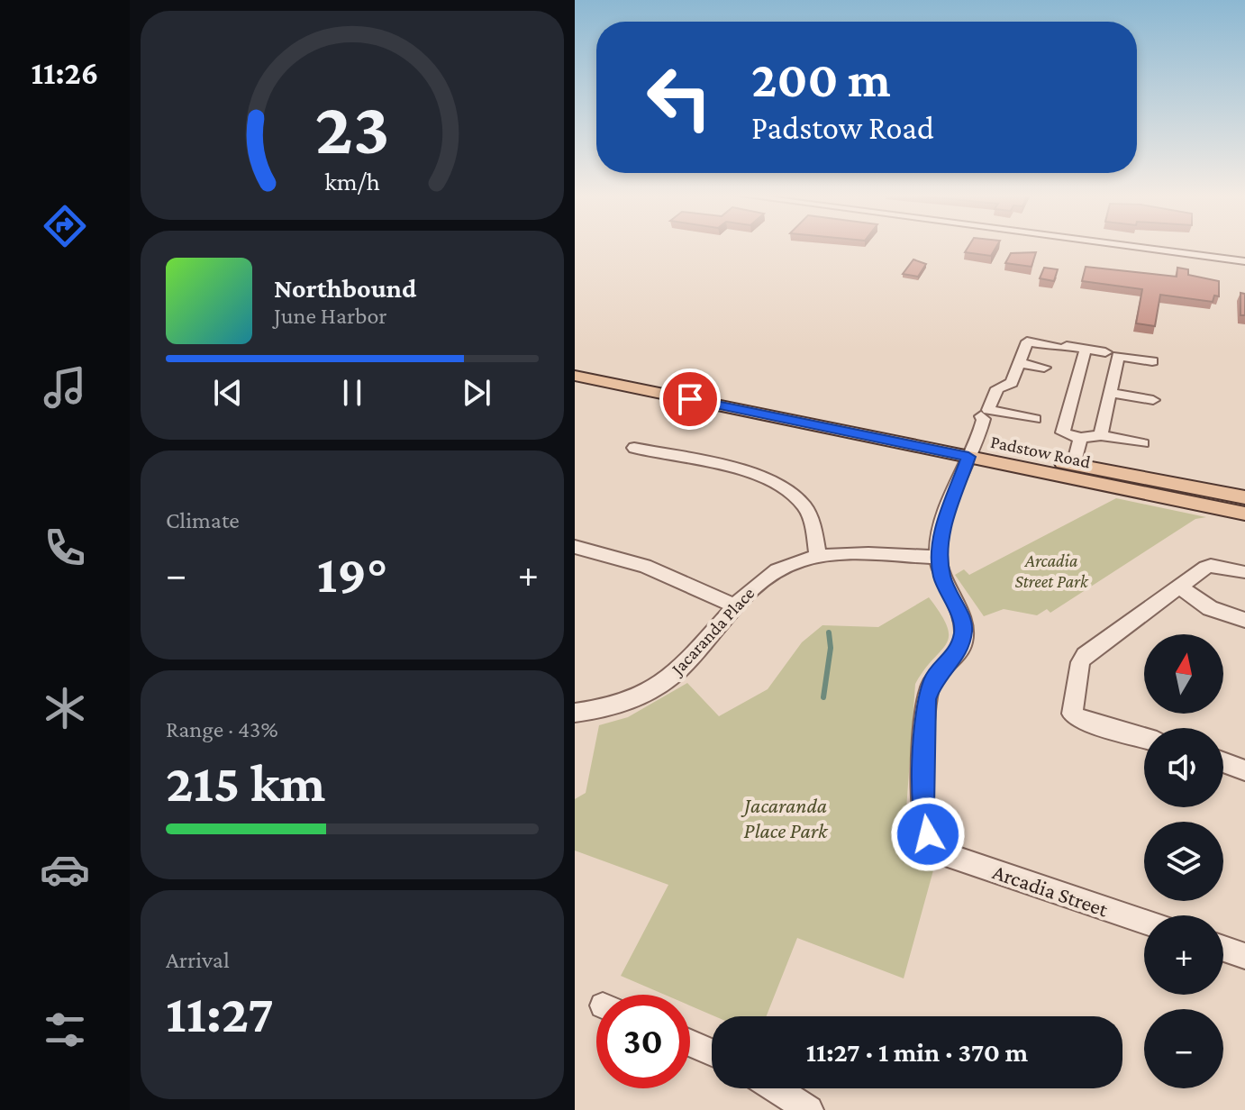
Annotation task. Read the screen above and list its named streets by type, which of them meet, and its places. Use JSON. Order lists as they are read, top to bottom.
{
  "streets": {
    "main road": ["Padstow Road"],
    "street": ["Jacaranda Place", "Arcadia Street"]
  },
  "crossings": [
    ["Jacaranda Place", "Arcadia Street"]
  ],
  "parks": ["Arcadia Street Park", "Jacaranda Place Park"],
  "north": "top",
  "page": {
    "tabs": "11:26",
    "turn": ["200 m", "Padstow Road"],
    "song": ["Northbound", "June Harbor"],
    "tile": [
      "Climate",
      ["Range · 43%", "215 km"],
      ["Arrival", "11:27"]
    ],
    "heat": ["−", "19°", "+"],
    "map_buttons": ["+", "−"],
    "limit": "30",
    "trip": "11:27 · 1 min · 370 m",
    "gauge": ["23", "km/h"]
  }
}
